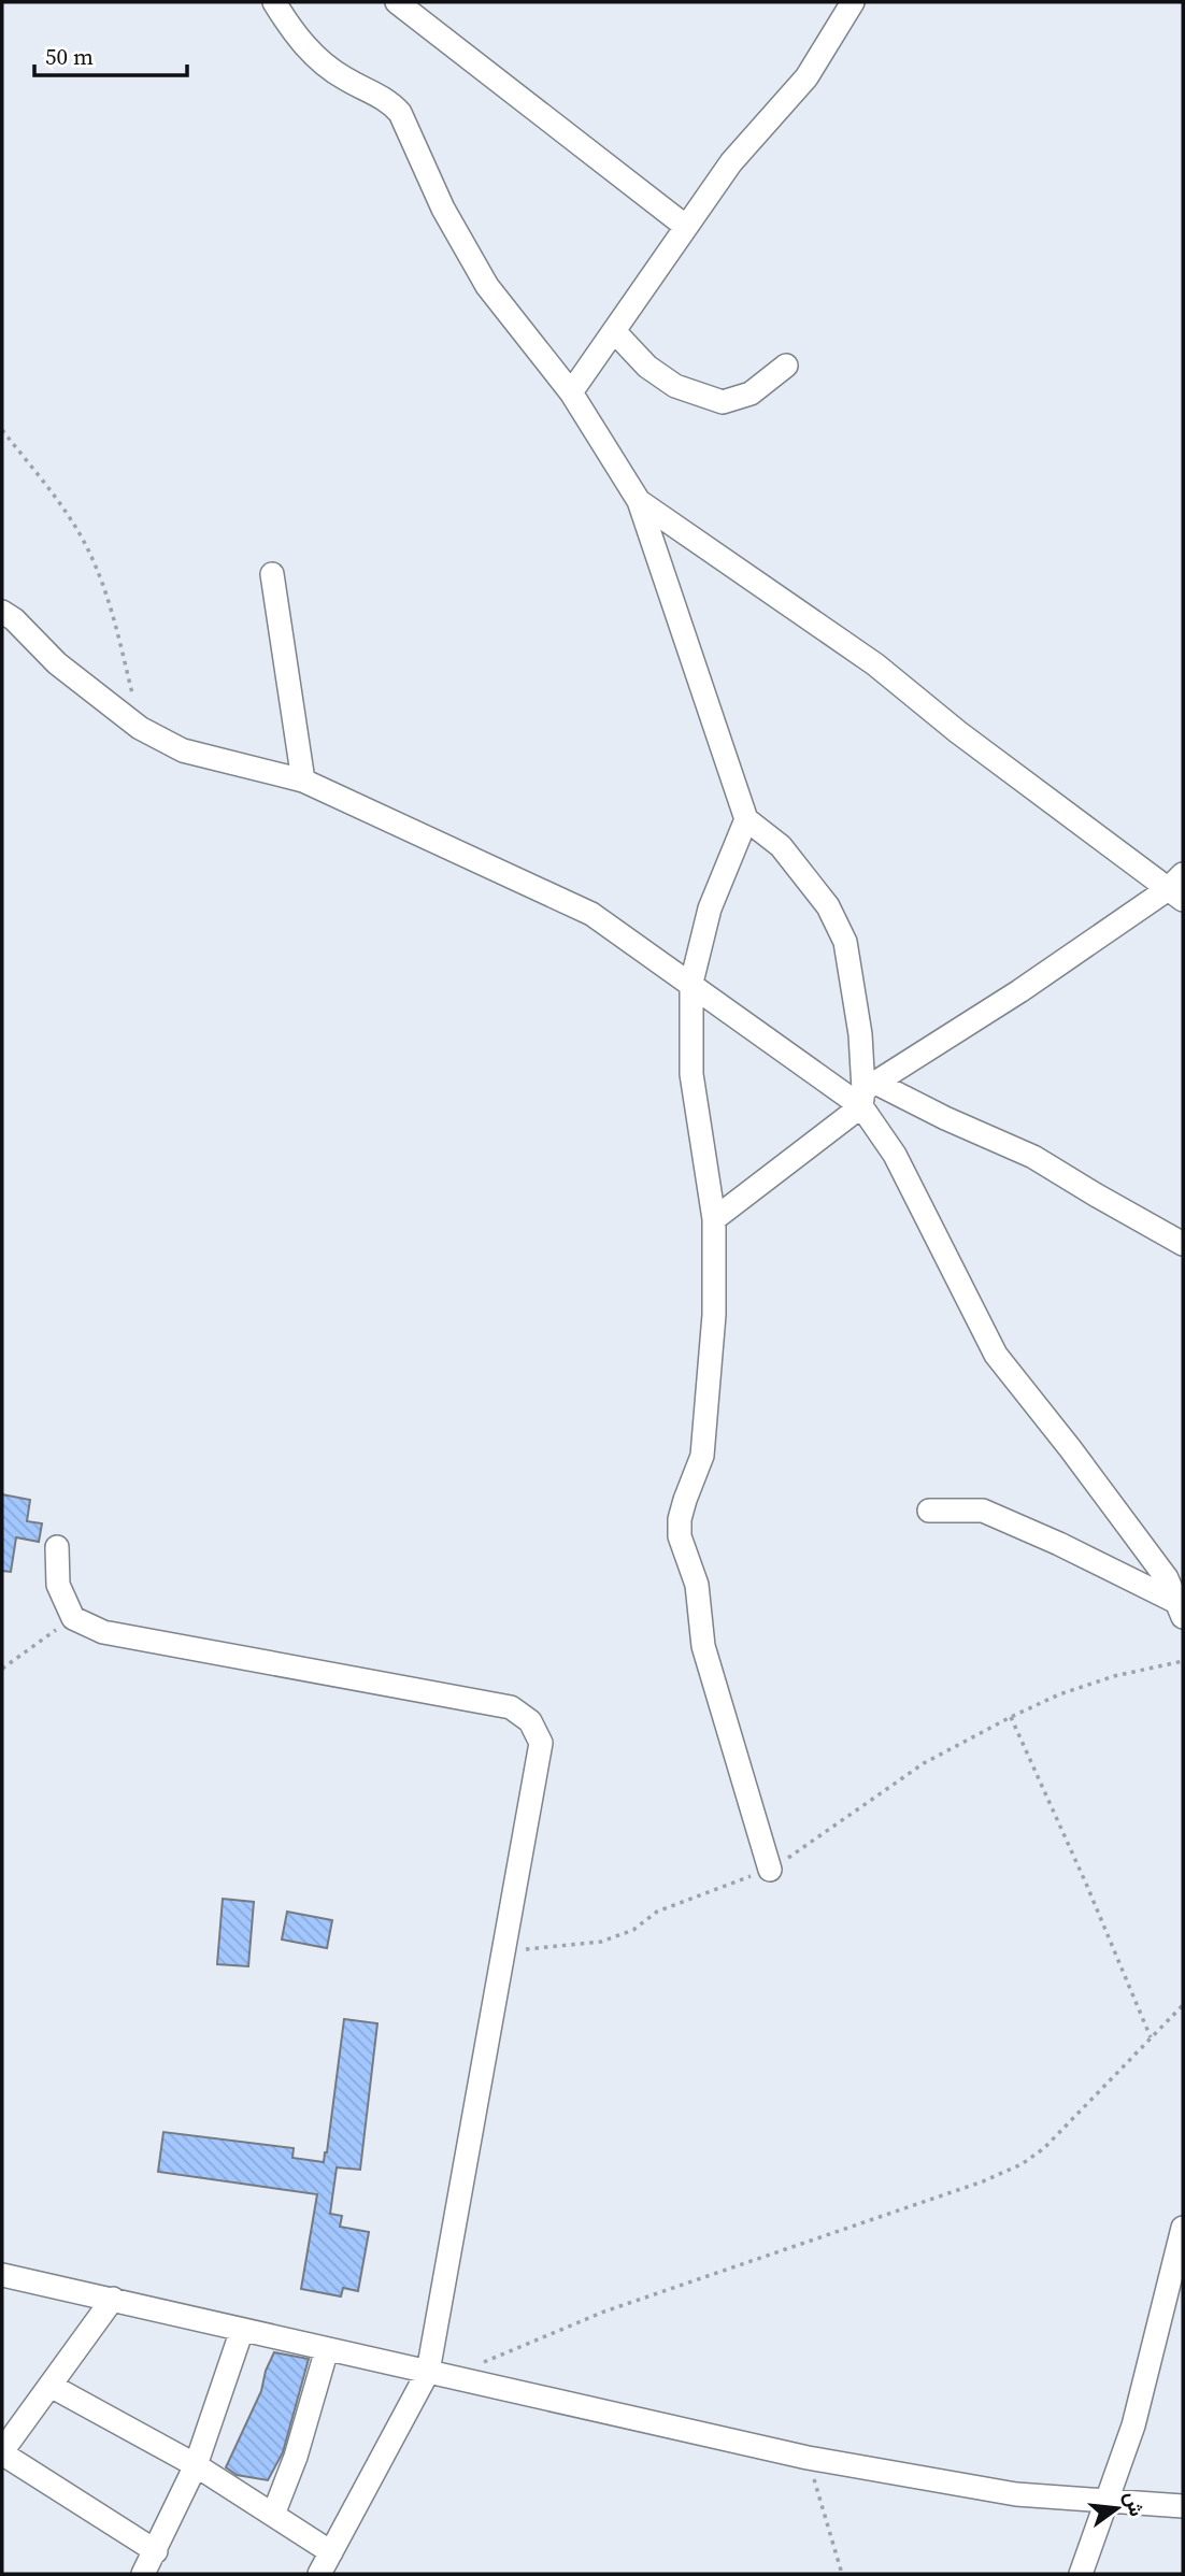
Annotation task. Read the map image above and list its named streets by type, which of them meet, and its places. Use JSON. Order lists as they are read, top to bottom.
{
  "scale_bar": "50 m",
  "north": "right"
}
